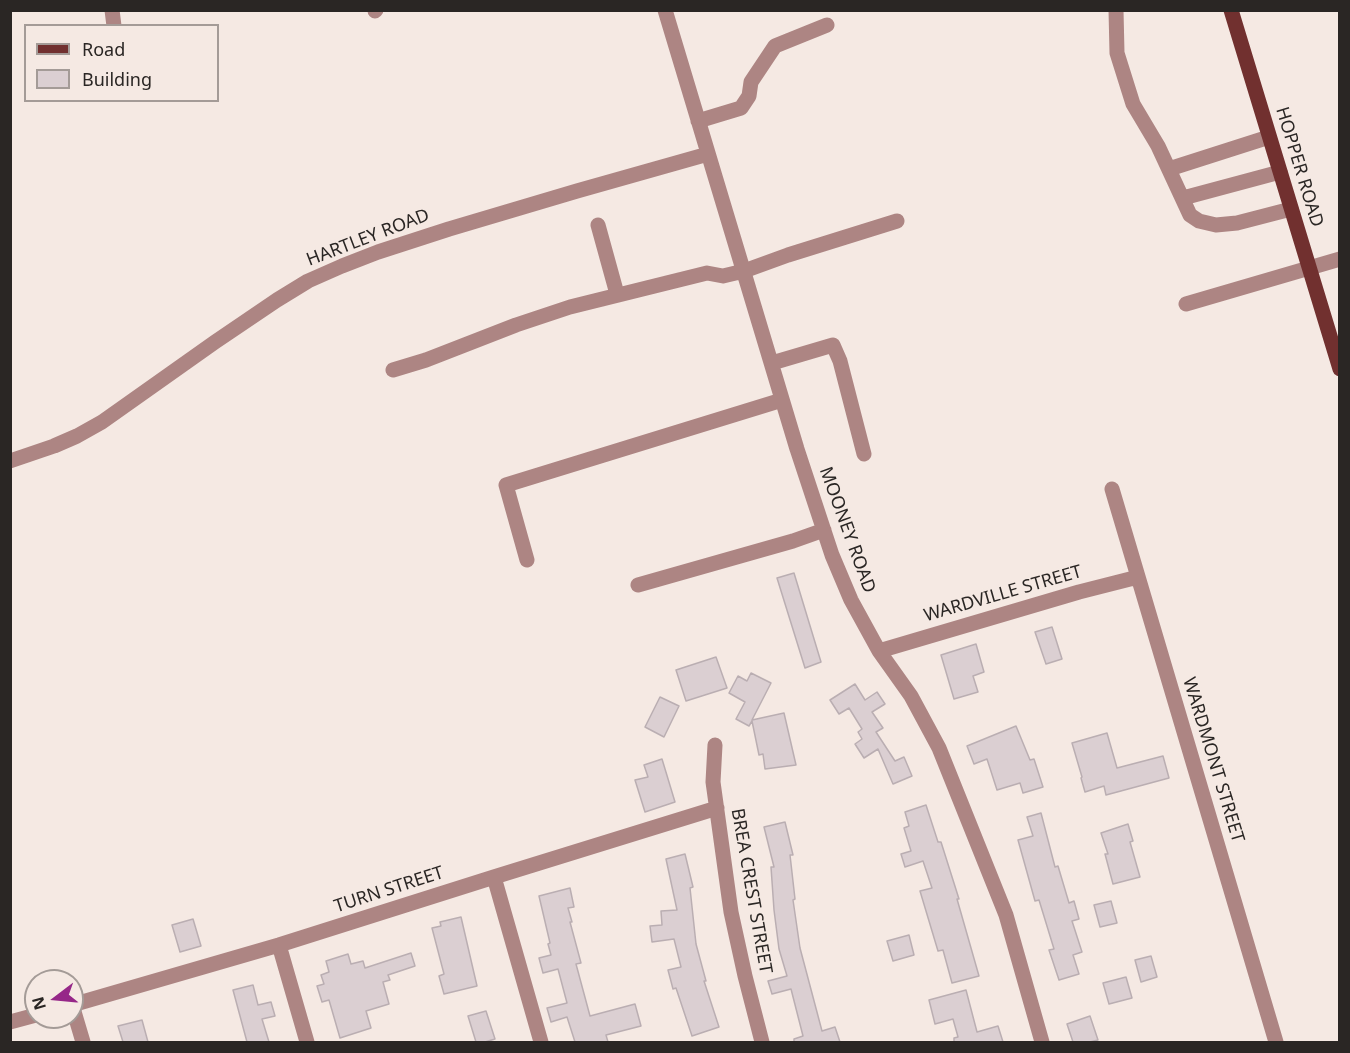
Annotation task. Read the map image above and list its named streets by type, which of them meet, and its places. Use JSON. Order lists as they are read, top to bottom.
{
  "streets": {
    "main road": ["HOPPER ROAD"],
    "street": [
      "HARTLEY ROAD",
      "MOONEY ROAD",
      "WARDVILLE STREET",
      "WARDMONT STREET",
      "TURN STREET",
      "BREA CREST STREET"
    ]
  },
  "crossings": [
    ["HARTLEY ROAD", "MOONEY ROAD"],
    ["MOONEY ROAD", "WARDVILLE STREET"],
    ["WARDVILLE STREET", "WARDMONT STREET"],
    ["TURN STREET", "BREA CREST STREET"]
  ],
  "legend": ["Road", "Building"],
  "north": "left"
}
